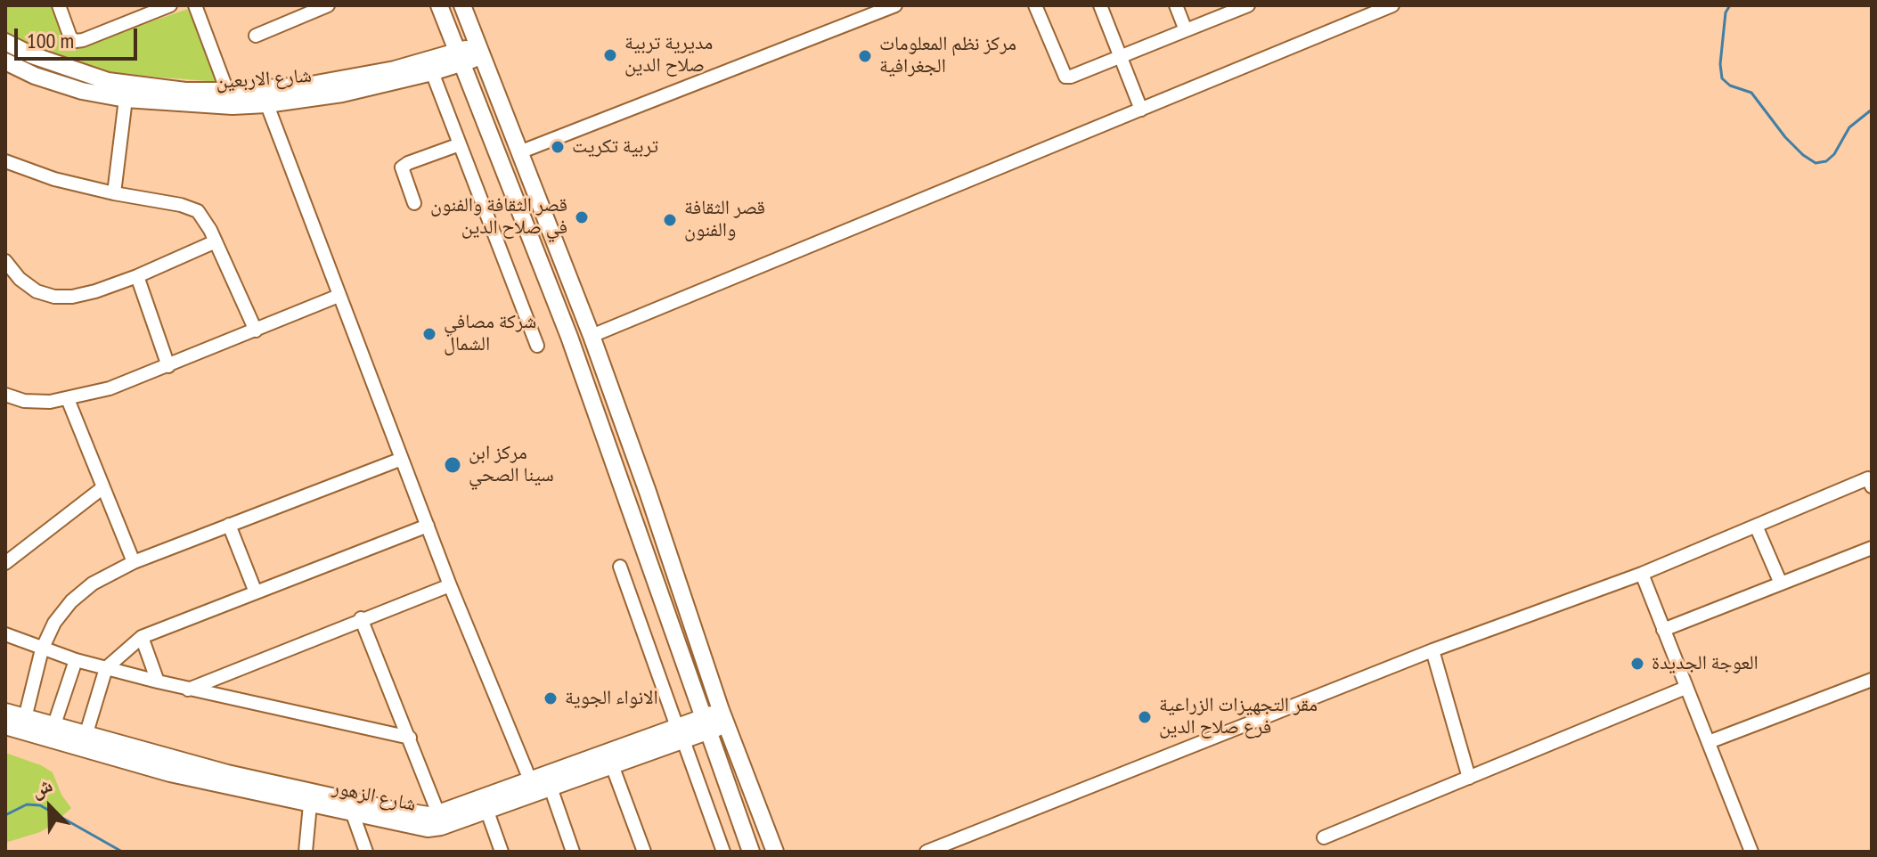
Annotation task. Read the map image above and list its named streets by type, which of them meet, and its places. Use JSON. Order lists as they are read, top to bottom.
{
  "streets": {
    "main road": ["شارع الاربعين", "شارع الزهور"]
  },
  "places": [
    "مديرية تربية صلاح الدين",
    "مركز نظم المعلومات الجغرافية",
    "تربية تكريت",
    "قصر الثقافة والفنون في صلاح الدين",
    "قصر الثقافة والفنون",
    "شركة مصافي الشمال",
    "مركز ابن سينا الصحي",
    "العوجة الجديدة",
    "الانواء الجوية",
    "مقر التجهيزات الزراعية فرع صلاح الدين"
  ],
  "scale_bar": "100 m",
  "north": "top left"
}
